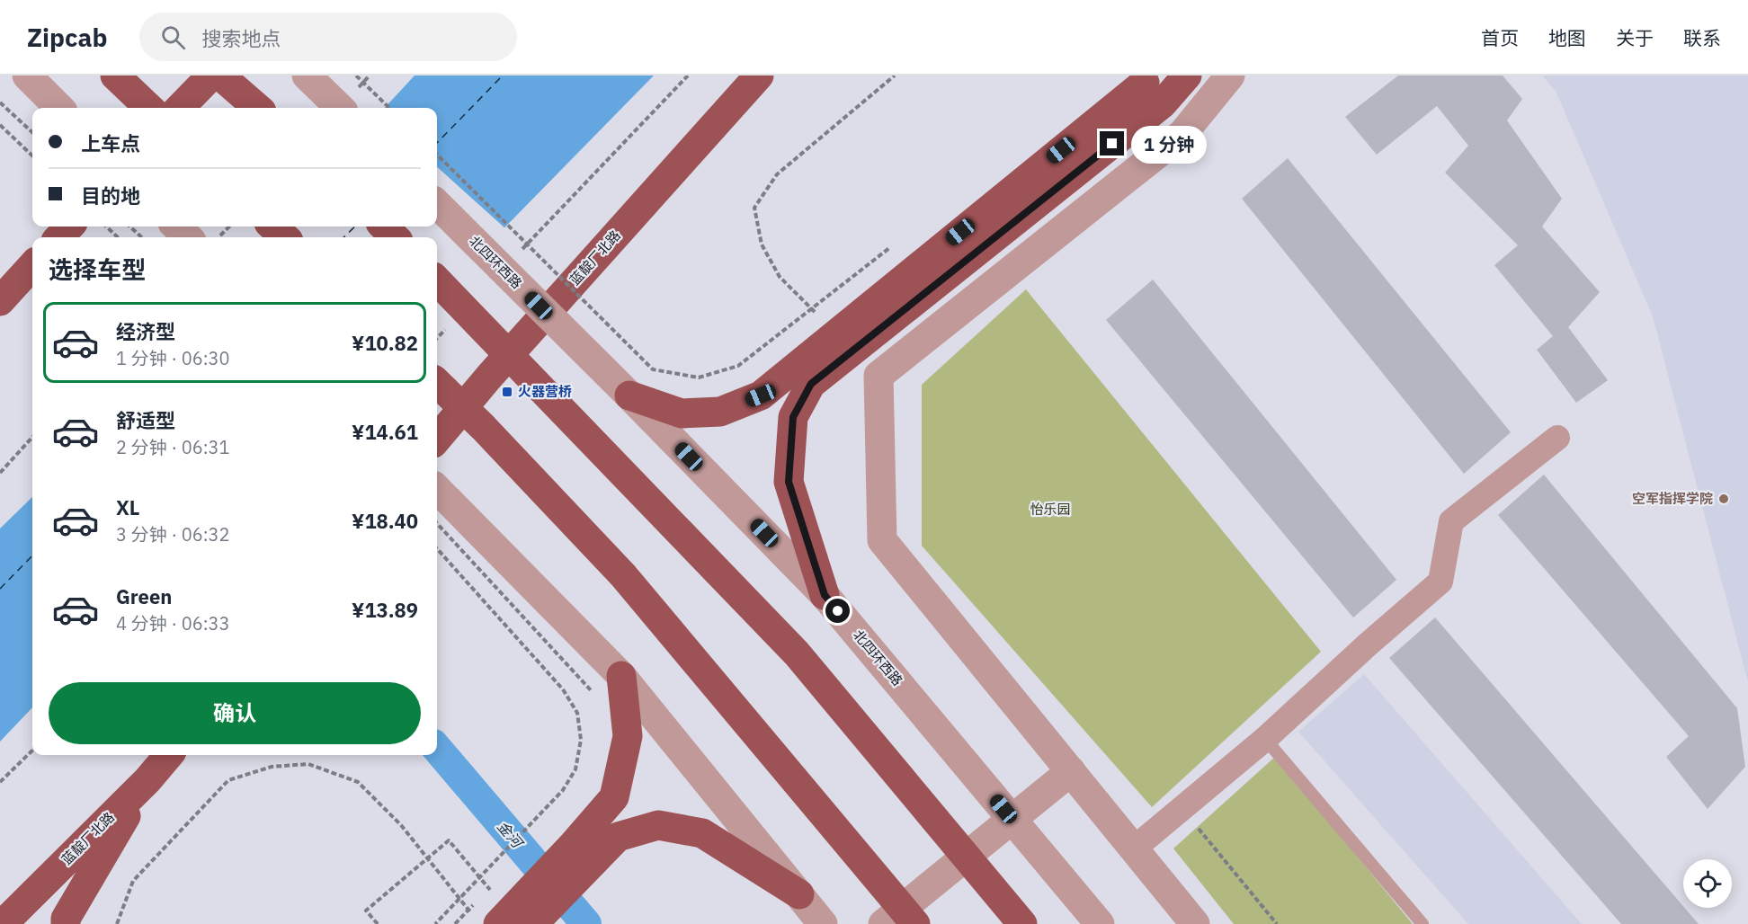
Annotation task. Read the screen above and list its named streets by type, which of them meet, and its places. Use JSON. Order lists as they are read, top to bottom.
{
  "streets": {
    "highway": ["蓝靛厂北路"],
    "street": ["北四环西路"]
  },
  "water": ["金河"],
  "parks": ["怡乐园"],
  "places": {
    "transit": ["火器营桥"],
    "other": ["空军指挥学院"]
  },
  "page": {
    "header": "Zipcab",
    "search": "搜索地点",
    "nav": [
      "首页",
      "地图",
      "关于",
      "联系"
    ],
    "banner": ["上车点", "目的地"],
    "bubble": "1 分钟",
    "heading": "选择车型",
    "list": [
      {
        "name": "经济型",
        "note": "1 分钟 · 06:30",
        "value": "¥10.82"
      },
      {
        "name": "舒适型",
        "note": "2 分钟 · 06:31",
        "value": "¥14.61"
      },
      {
        "name": "XL",
        "note": "3 分钟 · 06:32",
        "value": "¥18.40"
      },
      {
        "name": "Green",
        "note": "4 分钟 · 06:33",
        "value": "¥13.89"
      }
    ],
    "buttons": "确认"
  }
}
